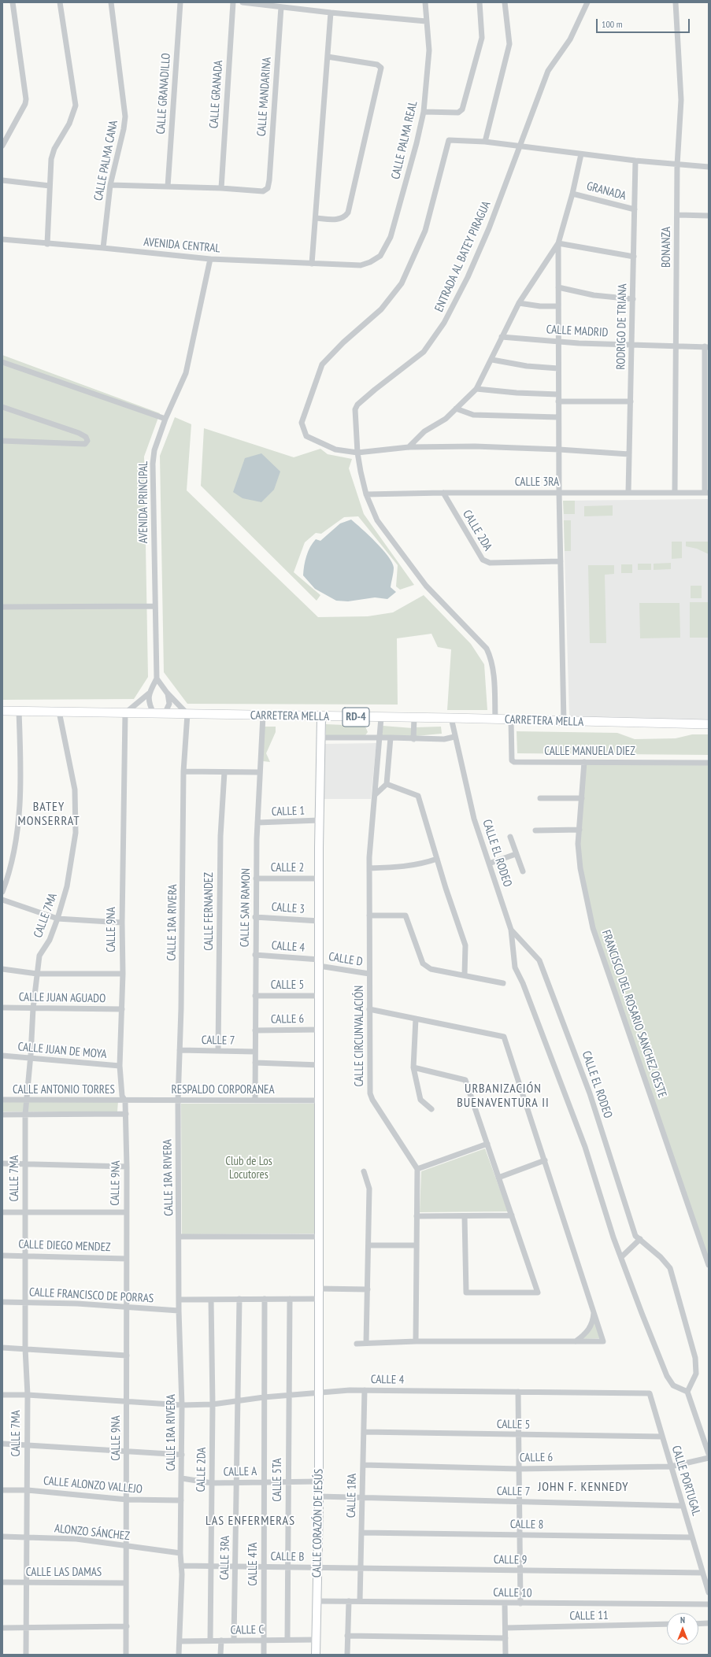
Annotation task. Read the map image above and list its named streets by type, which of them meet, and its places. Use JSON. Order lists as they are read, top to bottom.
{
  "streets": {
    "main road": ["CARRETERA MELLA", "RD-4"],
    "street": [
      "CALLE GRANADILLO",
      "CALLE GRANADA",
      "CALLE MANDARINA",
      "CALLE PALMA REAL",
      "CALLE PALMA CANA",
      "GRANADA",
      "AVENIDA CENTRAL",
      "BONANZA",
      "ENTRADA AL BATEY PIRAGUA",
      "RODRIGO DE TRIANA",
      "CALLE MADRID",
      "CALLE 3RA",
      "AVENIDA PRINCIPAL",
      "CALLE 2DA",
      "CALLE MANUELA DIEZ",
      "CALLE 1",
      "CALLE EL RODEO",
      "CALLE 2",
      "CALLE SAN RAMON",
      "CALLE 3",
      "CALLE FERNANDEZ",
      "CALLE 7MA",
      "CALLE 1RA RIVERA",
      "CALLE 9NA",
      "CALLE 4",
      "CALLE D",
      "CALLE 5",
      "CALLE JUAN AGUADO",
      "FRANCISCO DEL ROSARIO SANCHEZ OESTE",
      "CALLE 6",
      "CALLE CIRCUNVALACIÓN",
      "CALLE 7",
      "CALLE JUAN DE MOYA",
      "CALLE ANTONIO TORRES",
      "RESPALDO CORPORANEA",
      "CALLE DIEGO MENDEZ",
      "CALLE FRANCISCO DE PORRAS",
      "CALLE A",
      "CALLE 5TA",
      "CALLE PORTUGAL",
      "CALLE ALONZO VALLEJO",
      "CALLE 1RA",
      "CALLE CORAZÓN DE JESÚS",
      "CALLE 8",
      "ALONZO SÁNCHEZ",
      "CALLE B",
      "CALLE 9",
      "CALLE 4TA",
      "CALLE LAS DAMAS",
      "CALLE 10",
      "CALLE 11",
      "CALLE C"
    ]
  },
  "crossings": [
    ["CALLE GRANADA", "CALLE MANDARINA"],
    ["CALLE PALMA REAL", "AVENIDA CENTRAL"],
    ["CALLE PALMA CANA", "AVENIDA CENTRAL"],
    ["GRANADA", "RODRIGO DE TRIANA"],
    ["AVENIDA CENTRAL", "AVENIDA PRINCIPAL"],
    ["BONANZA", "CALLE MADRID"],
    ["BONANZA", "CALLE 3RA"],
    ["ENTRADA AL BATEY PIRAGUA", "CALLE 3RA"],
    ["ENTRADA AL BATEY PIRAGUA", "CARRETERA MELLA"],
    ["RODRIGO DE TRIANA", "CALLE MADRID"],
    ["RODRIGO DE TRIANA", "CALLE 3RA"],
    ["CALLE 3RA", "CALLE 2DA"],
    ["CALLE 3RA", "CALLE 4"],
    ["CALLE 3RA", "CALLE A"],
    ["CALLE 3RA", "CALLE B"],
    ["CALLE 3RA", "CALLE C"],
    ["CALLE 2DA", "CALLE 4"],
    ["CALLE 2DA", "CALLE A"],
    ["CALLE 2DA", "CALLE B"],
    ["CALLE 2DA", "CALLE C"],
    ["CARRETERA MELLA", "CALLE MANUELA DIEZ"],
    ["CARRETERA MELLA", "CALLE EL RODEO"],
    ["CARRETERA MELLA", "CALLE SAN RAMON"],
    ["CARRETERA MELLA", "CALLE 7MA"],
    ["CARRETERA MELLA", "CALLE 1RA RIVERA"],
    ["CARRETERA MELLA", "CALLE 9NA"],
    ["CARRETERA MELLA", "CALLE CIRCUNVALACIÓN"],
    ["CARRETERA MELLA", "CALLE CORAZÓN DE JESÚS"],
    ["CALLE MANUELA DIEZ", "FRANCISCO DEL ROSARIO SANCHEZ OESTE"],
    ["CALLE 1", "CALLE SAN RAMON"],
    ["CALLE 1", "CALLE CORAZÓN DE JESÚS"],
    ["CALLE 2", "CALLE SAN RAMON"],
    ["CALLE 2", "CALLE CORAZÓN DE JESÚS"],
    ["CALLE SAN RAMON", "CALLE 3"],
    ["CALLE SAN RAMON", "CALLE 4"],
    ["CALLE SAN RAMON", "CALLE 5"],
    ["CALLE SAN RAMON", "CALLE 6"],
    ["CALLE SAN RAMON", "CALLE 7"],
    ["CALLE SAN RAMON", "RESPALDO CORPORANEA"],
    ["CALLE 3", "CALLE CORAZÓN DE JESÚS"],
    ["CALLE FERNANDEZ", "CALLE 7"],
    ["CALLE 7MA", "CALLE 4"],
    ["CALLE 7MA", "CALLE JUAN AGUADO"],
    ["CALLE 7MA", "CALLE JUAN DE MOYA"],
    ["CALLE 7MA", "CALLE ANTONIO TORRES"],
    ["CALLE 7MA", "CALLE DIEGO MENDEZ"],
    ["CALLE 7MA", "CALLE FRANCISCO DE PORRAS"],
    ["CALLE 7MA", "CALLE ALONZO VALLEJO"],
    ["CALLE 7MA", "ALONZO SÁNCHEZ"],
    ["CALLE 7MA", "CALLE LAS DAMAS"],
    ["CALLE 1RA RIVERA", "CALLE 4"],
    ["CALLE 1RA RIVERA", "CALLE 7"],
    ["CALLE 1RA RIVERA", "RESPALDO CORPORANEA"],
    ["CALLE 1RA RIVERA", "CALLE FRANCISCO DE PORRAS"],
    ["CALLE 1RA RIVERA", "CALLE A"],
    ["CALLE 1RA RIVERA", "CALLE ALONZO VALLEJO"],
    ["CALLE 1RA RIVERA", "ALONZO SÁNCHEZ"],
    ["CALLE 1RA RIVERA", "CALLE B"],
    ["CALLE 1RA RIVERA", "CALLE C"],
    ["CALLE 9NA", "CALLE 4"],
    ["CALLE 9NA", "CALLE JUAN AGUADO"],
    ["CALLE 9NA", "CALLE JUAN DE MOYA"],
    ["CALLE 9NA", "CALLE ANTONIO TORRES"],
    ["CALLE 9NA", "RESPALDO CORPORANEA"],
    ["CALLE 9NA", "CALLE DIEGO MENDEZ"],
    ["CALLE 9NA", "CALLE FRANCISCO DE PORRAS"],
    ["CALLE 9NA", "CALLE ALONZO VALLEJO"],
    ["CALLE 9NA", "ALONZO SÁNCHEZ"],
    ["CALLE 9NA", "CALLE LAS DAMAS"],
    ["CALLE 4", "CALLE D"],
    ["CALLE 4", "CALLE 5TA"],
    ["CALLE 4", "CALLE PORTUGAL"],
    ["CALLE 4", "CALLE 1RA"],
    ["CALLE 4", "CALLE CORAZÓN DE JESÚS"],
    ["CALLE 4", "CALLE 4TA"],
    ["CALLE D", "CALLE CIRCUNVALACIÓN"],
    ["CALLE D", "CALLE CORAZÓN DE JESÚS"],
    ["CALLE 5", "CALLE PORTUGAL"],
    ["CALLE 5", "CALLE 1RA"],
    ["CALLE 5", "CALLE CORAZÓN DE JESÚS"],
    ["CALLE 6", "CALLE PORTUGAL"],
    ["CALLE 6", "CALLE 1RA"],
    ["CALLE 6", "CALLE CORAZÓN DE JESÚS"],
    ["CALLE 7", "CALLE PORTUGAL"],
    ["CALLE 7", "CALLE 1RA"],
    ["CALLE 7", "CALLE CORAZÓN DE JESÚS"],
    ["CALLE ANTONIO TORRES", "RESPALDO CORPORANEA"],
    ["RESPALDO CORPORANEA", "CALLE CORAZÓN DE JESÚS"],
    ["CALLE A", "CALLE 5TA"],
    ["CALLE A", "CALLE CORAZÓN DE JESÚS"],
    ["CALLE A", "CALLE 4TA"],
    ["CALLE 5TA", "CALLE B"],
    ["CALLE 5TA", "CALLE C"],
    ["CALLE PORTUGAL", "CALLE 8"],
    ["CALLE PORTUGAL", "CALLE 9"],
    ["CALLE 1RA", "CALLE 8"],
    ["CALLE 1RA", "CALLE 9"],
    ["CALLE 1RA", "CALLE 10"],
    ["CALLE CORAZÓN DE JESÚS", "CALLE B"],
    ["CALLE CORAZÓN DE JESÚS", "CALLE 9"],
    ["CALLE CORAZÓN DE JESÚS", "CALLE 10"],
    ["CALLE CORAZÓN DE JESÚS", "CALLE C"],
    ["CALLE B", "CALLE 9"],
    ["CALLE B", "CALLE 4TA"],
    ["CALLE 4TA", "CALLE C"]
  ],
  "districts": [
    "BATEY MONSERRAT",
    "URBANIZACIÓN BUENAVENTURA II",
    "JOHN F. KENNEDY",
    "LAS ENFERMERAS"
  ],
  "parks": ["Club de Los Locutores"],
  "scale_bar": "100 m",
  "north": "top"
}
